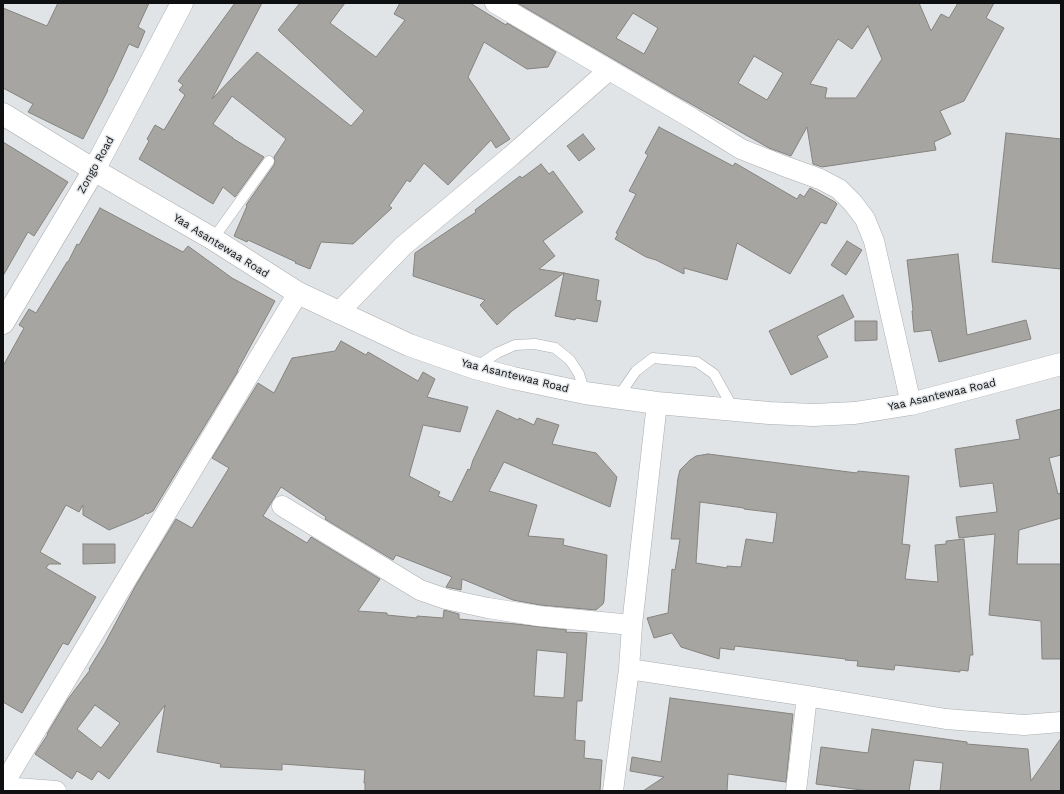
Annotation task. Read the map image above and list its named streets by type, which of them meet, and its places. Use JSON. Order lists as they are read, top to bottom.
{
  "streets": {
    "street": ["Zongo Road", "Yaa Asantewaa Road"]
  },
  "crossings": [
    ["Zongo Road", "Yaa Asantewaa Road"]
  ]
}
